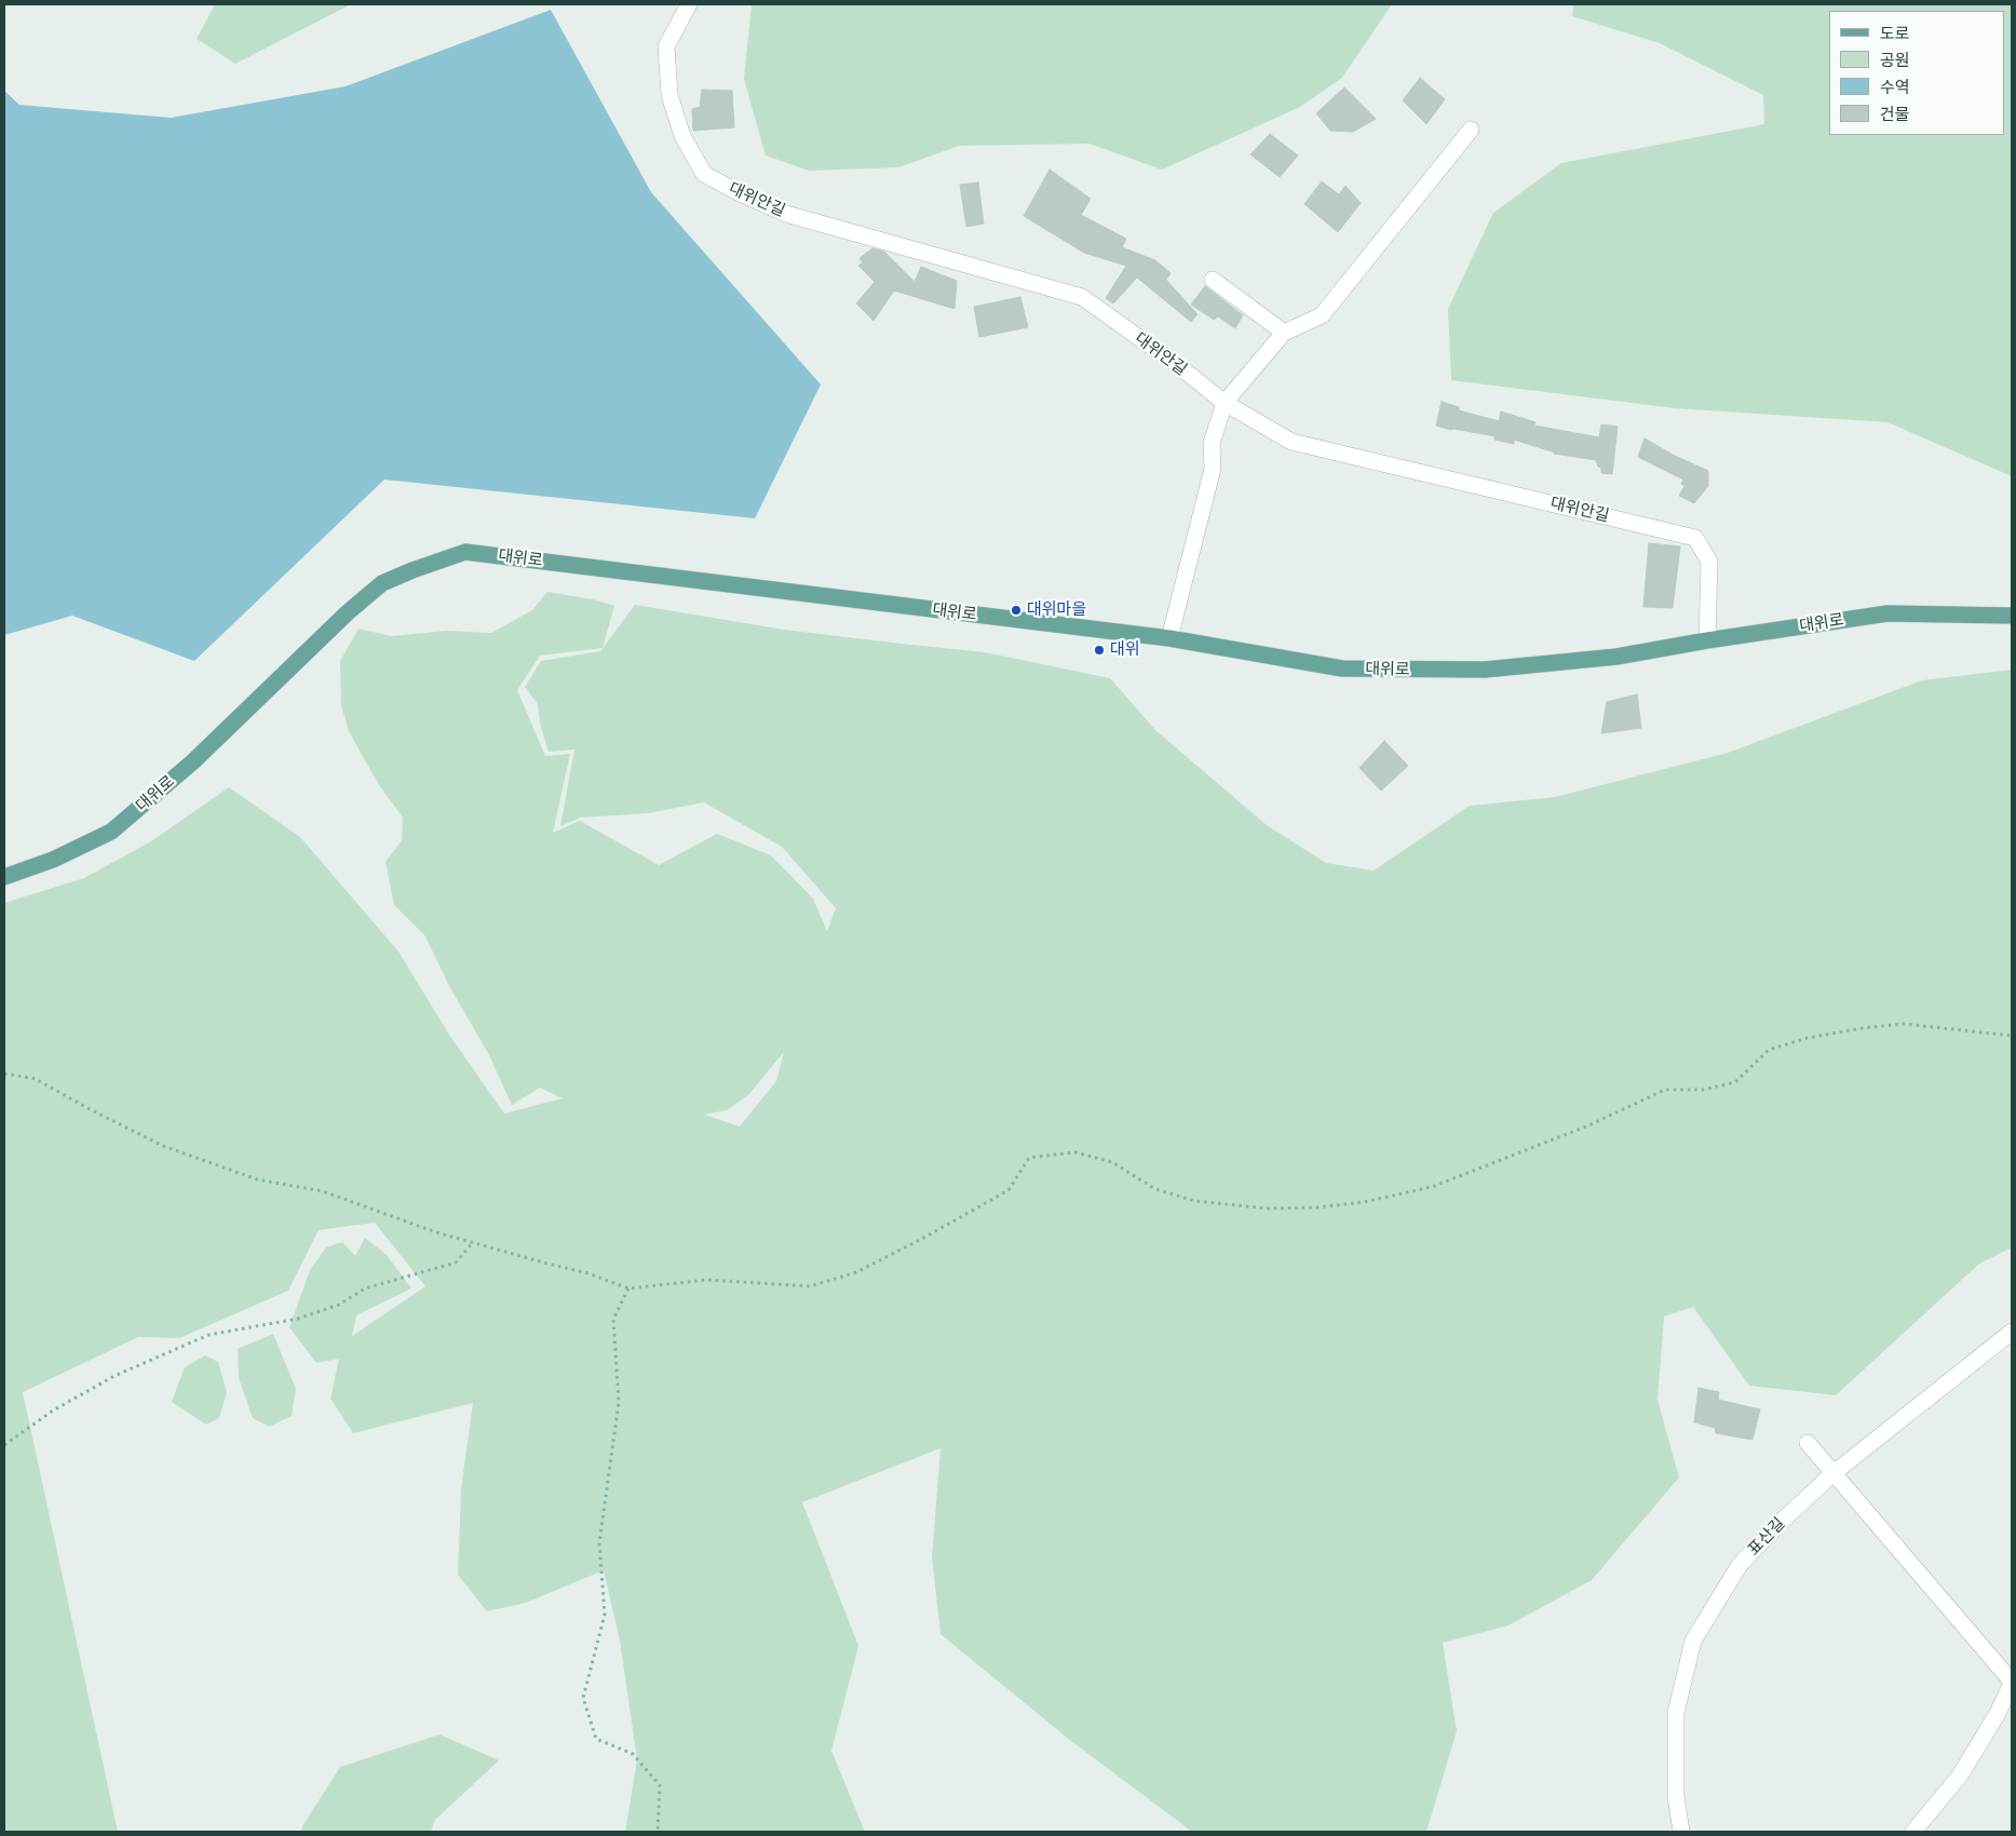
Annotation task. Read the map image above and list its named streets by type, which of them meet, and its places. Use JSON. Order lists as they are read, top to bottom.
{
  "streets": {
    "main road": ["대위로"],
    "street": ["대위안길", "표산길"]
  },
  "crossings": [
    ["대위안길", "대위로"]
  ],
  "places": ["대위마을", "대위"],
  "legend": [
    "도로",
    "공원",
    "수역",
    "건물"
  ]
}
